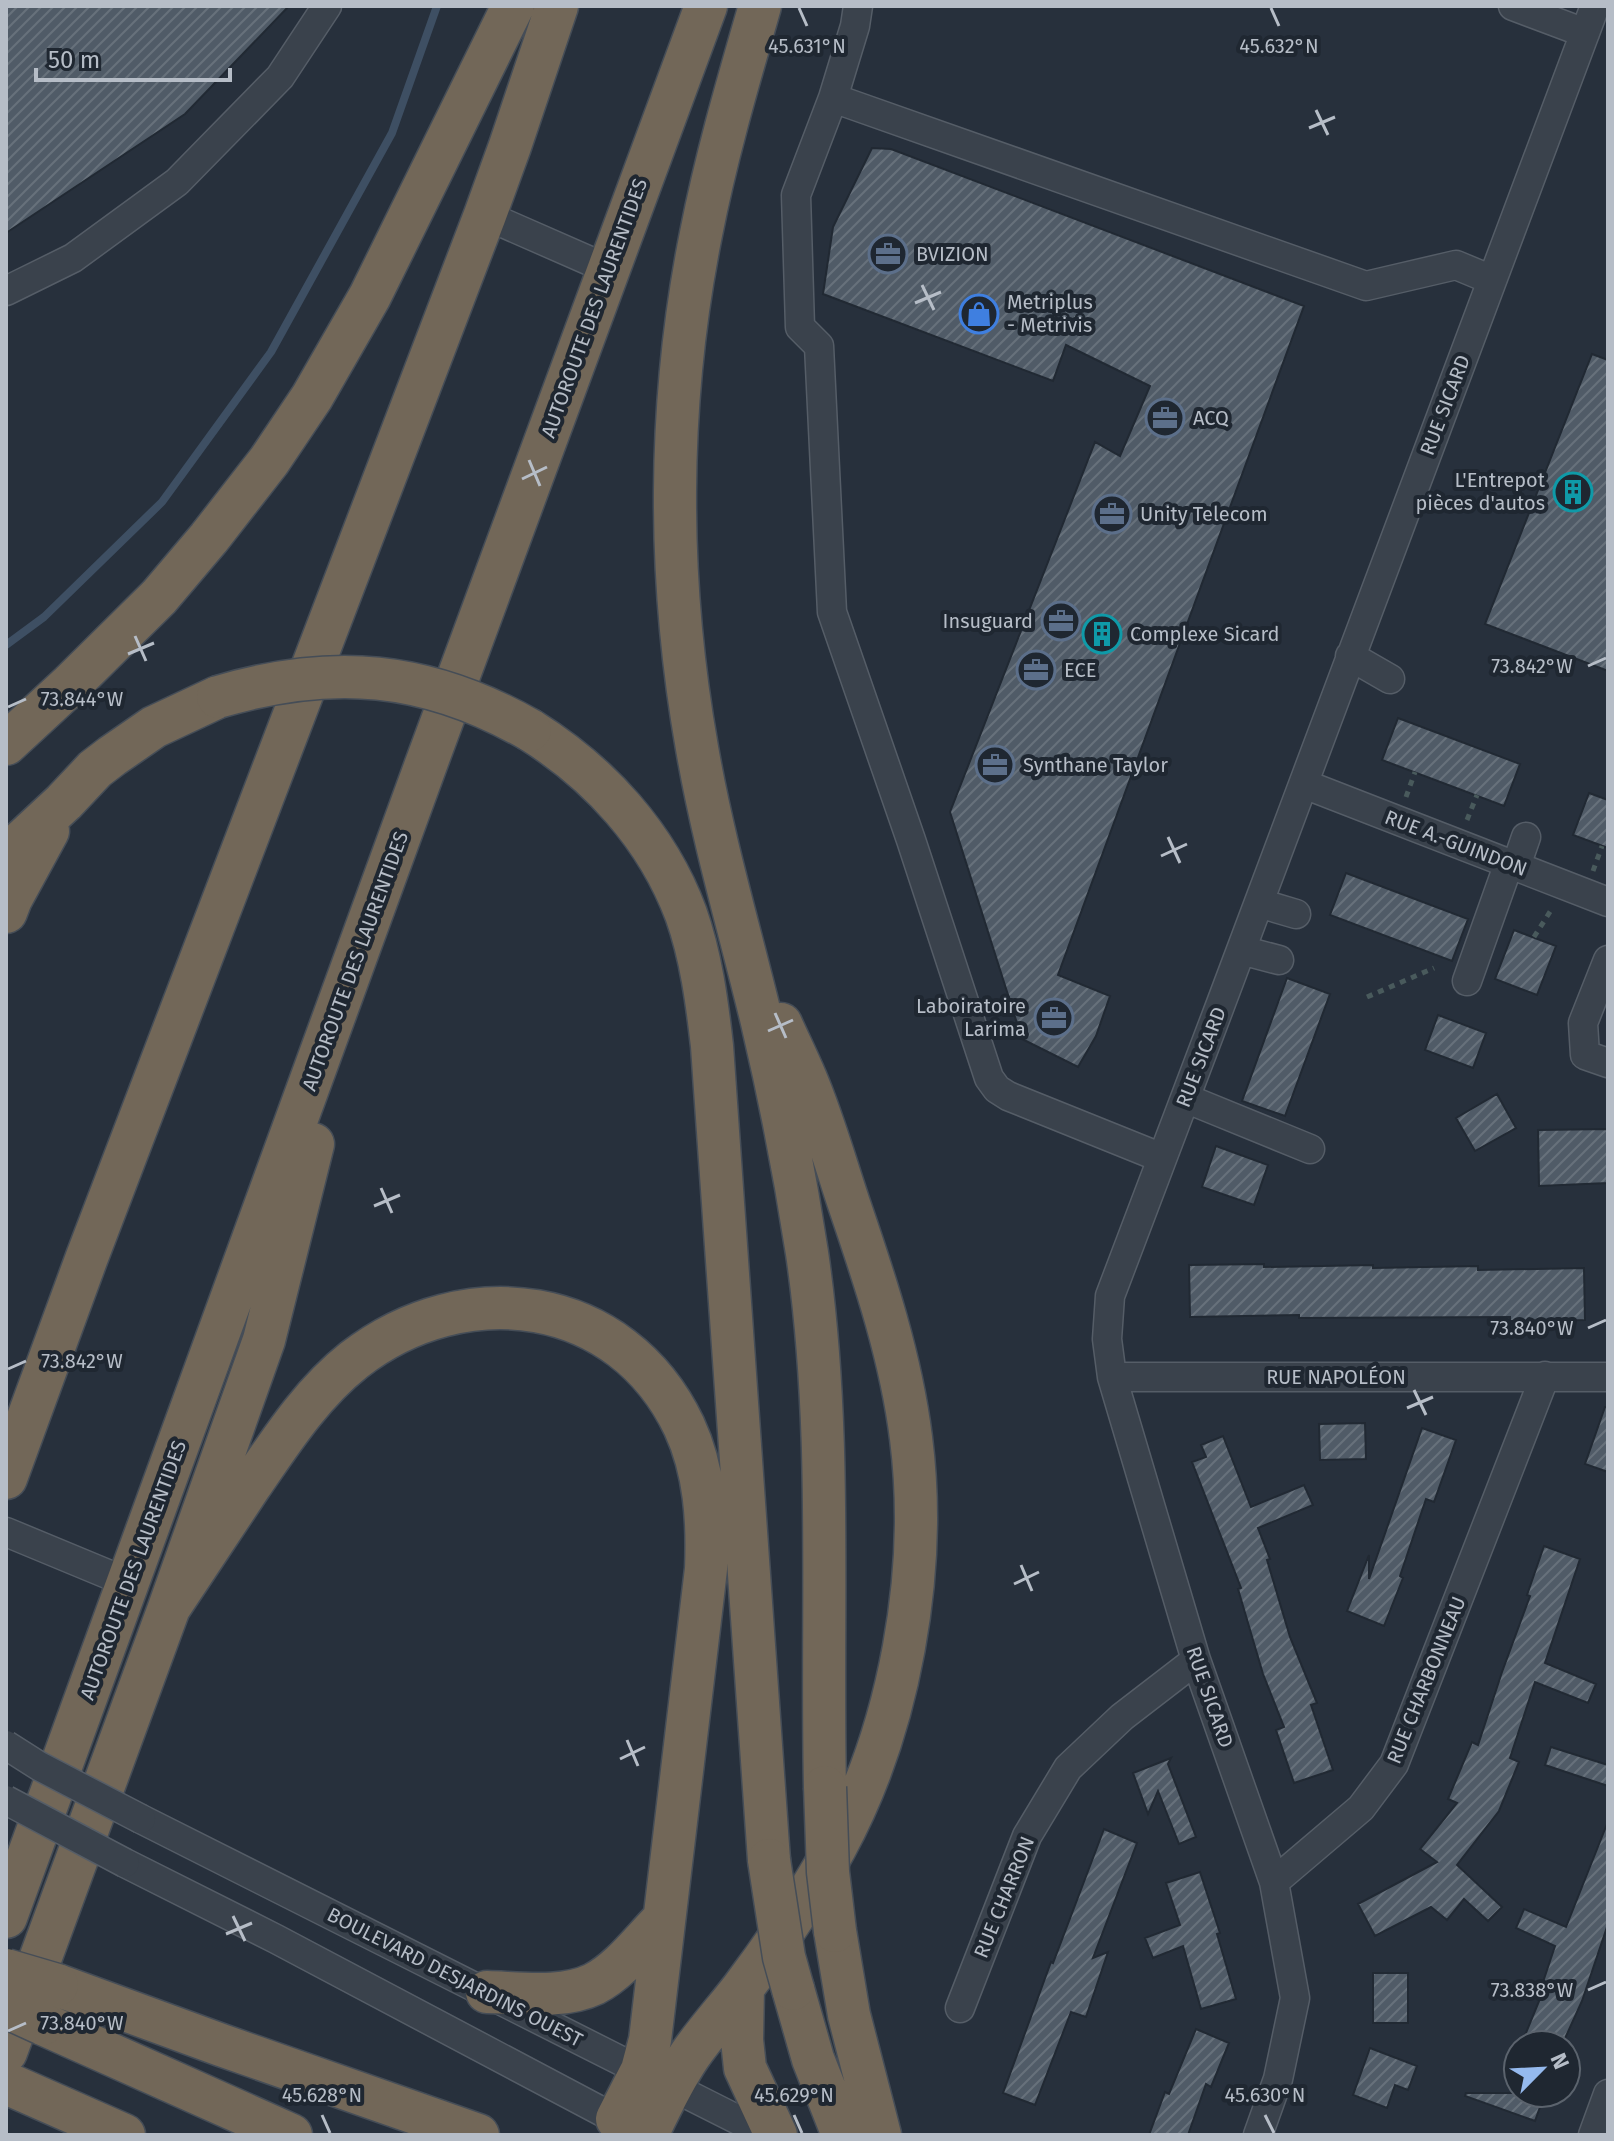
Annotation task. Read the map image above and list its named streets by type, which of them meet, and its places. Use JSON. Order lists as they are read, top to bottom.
{
  "streets": {
    "highway": ["AUTOROUTE DES LAURENTIDES"],
    "street": [
      "RUE SICARD",
      "RUE A.-GUINDON",
      "RUE NAPOLÉON",
      "RUE CHARBONNEAU",
      "RUE CHARRON",
      "BOULEVARD DESJARDINS OUEST"
    ]
  },
  "crossings": [
    ["RUE SICARD", "RUE A.-GUINDON"],
    ["RUE SICARD", "RUE NAPOLÉON"],
    ["RUE SICARD", "RUE CHARBONNEAU"],
    ["RUE SICARD", "RUE CHARRON"],
    ["RUE NAPOLÉON", "RUE CHARBONNEAU"]
  ],
  "places": {
    "office": [
      "BVIZION",
      "ACQ",
      "Unity Telecom",
      "Insuguard",
      "ECE",
      "Synthane Taylor",
      "Laboiratoire Larima"
    ],
    "shop": ["Metriplus - Metrivis"],
    "building": ["L'Entrepot pièces d'autos", "Complexe Sicard"]
  },
  "scale_bar": "50 m",
  "north": "top right",
  "coordinates": [
    "45.632°N",
    "45.631°N",
    "73.842°W",
    "73.844°W",
    "73.840°W",
    "73.838°W",
    "45.628°N",
    "45.629°N",
    "45.630°N"
  ]
}
